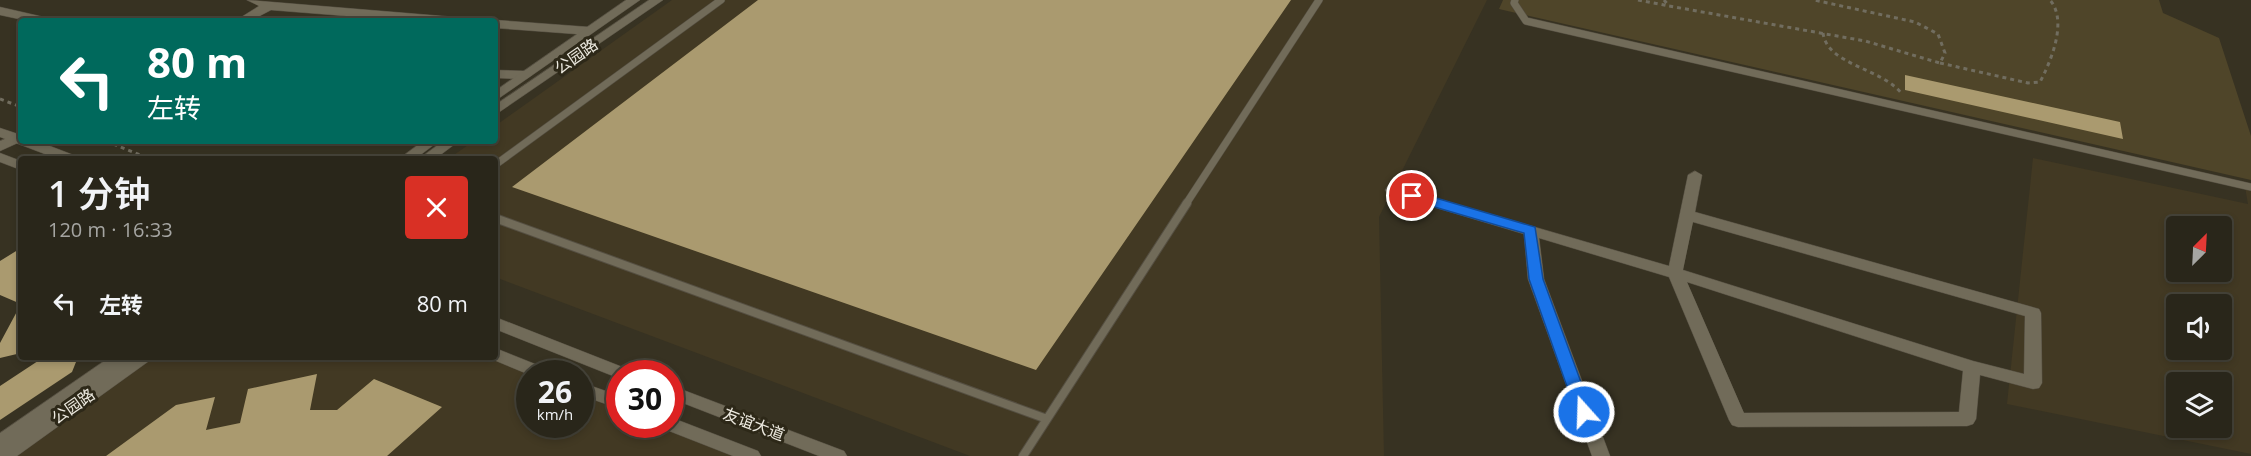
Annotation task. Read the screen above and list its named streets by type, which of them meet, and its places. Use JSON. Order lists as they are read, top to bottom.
{
  "streets": {
    "street": ["公园路", "友谊大道"]
  },
  "north": "top right",
  "page": {
    "turn": ["80 m", "左转"],
    "heading": ["1 分钟", "120 m · 16:33"],
    "list": [
      {
        "name": "左转",
        "value": "80 m"
      }
    ],
    "speed": "26 km/h",
    "limit": "30"
  }
}
